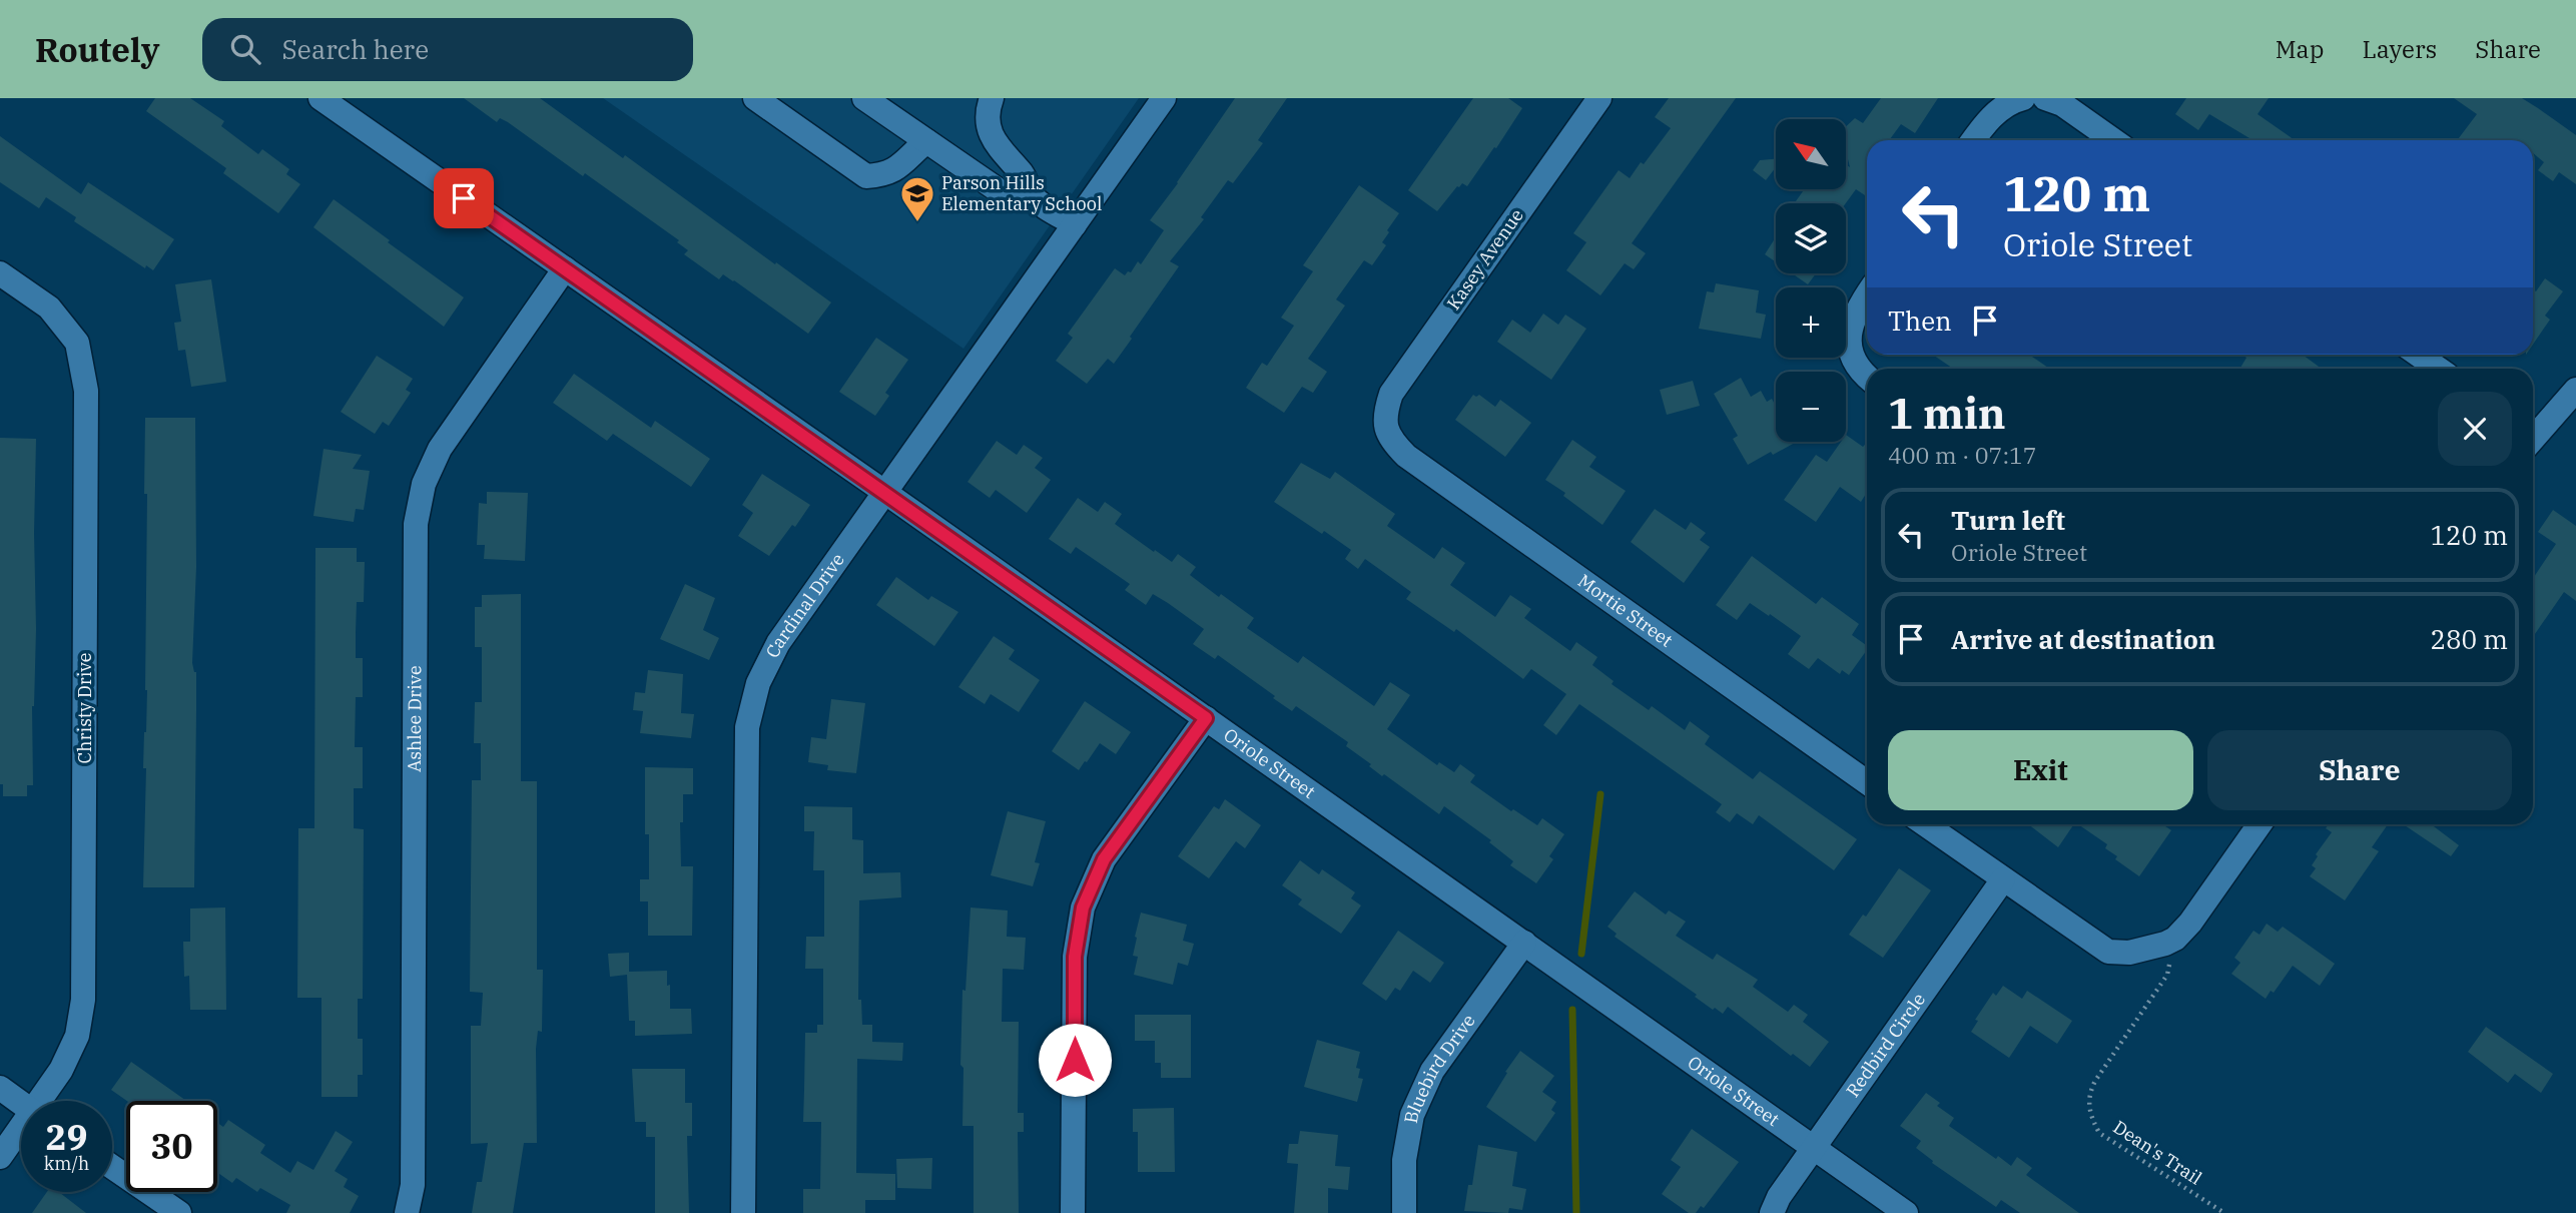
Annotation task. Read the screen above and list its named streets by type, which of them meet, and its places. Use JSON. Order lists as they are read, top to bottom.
{
  "streets": {
    "street": [
      "Kasey Avenue",
      "Cardinal Drive",
      "Mortie Street",
      "Christy Drive",
      "Ashlee Drive",
      "Oriole Street",
      "Redbird Circle",
      "Bluebird Drive"
    ],
    "path": ["Dean's Trail"]
  },
  "crossings": [
    ["Kasey Avenue", "Mortie Street"],
    ["Cardinal Drive", "Oriole Street"],
    ["Ashlee Drive", "Oriole Street"],
    ["Oriole Street", "Redbird Circle"],
    ["Oriole Street", "Bluebird Drive"]
  ],
  "places": {
    "school or university": ["Parson Hills Elementary School"]
  },
  "north": "top left",
  "page": {
    "header": "Routely",
    "search": "Search here",
    "nav": ["Map", "Layers", "Share"],
    "map_buttons": ["+", "−"],
    "turn": ["120 m", "Oriole Street"],
    "then": "Then",
    "heading": ["1 min", "400 m · 07:17"],
    "list": [
      {
        "name": "Turn left",
        "note": "Oriole Street",
        "value": "120 m"
      },
      {
        "name": "Arrive at destination",
        "value": "280 m"
      }
    ],
    "buttons": ["Exit", "Share"],
    "speed": "29 km/h",
    "limit": "30"
  }
}
